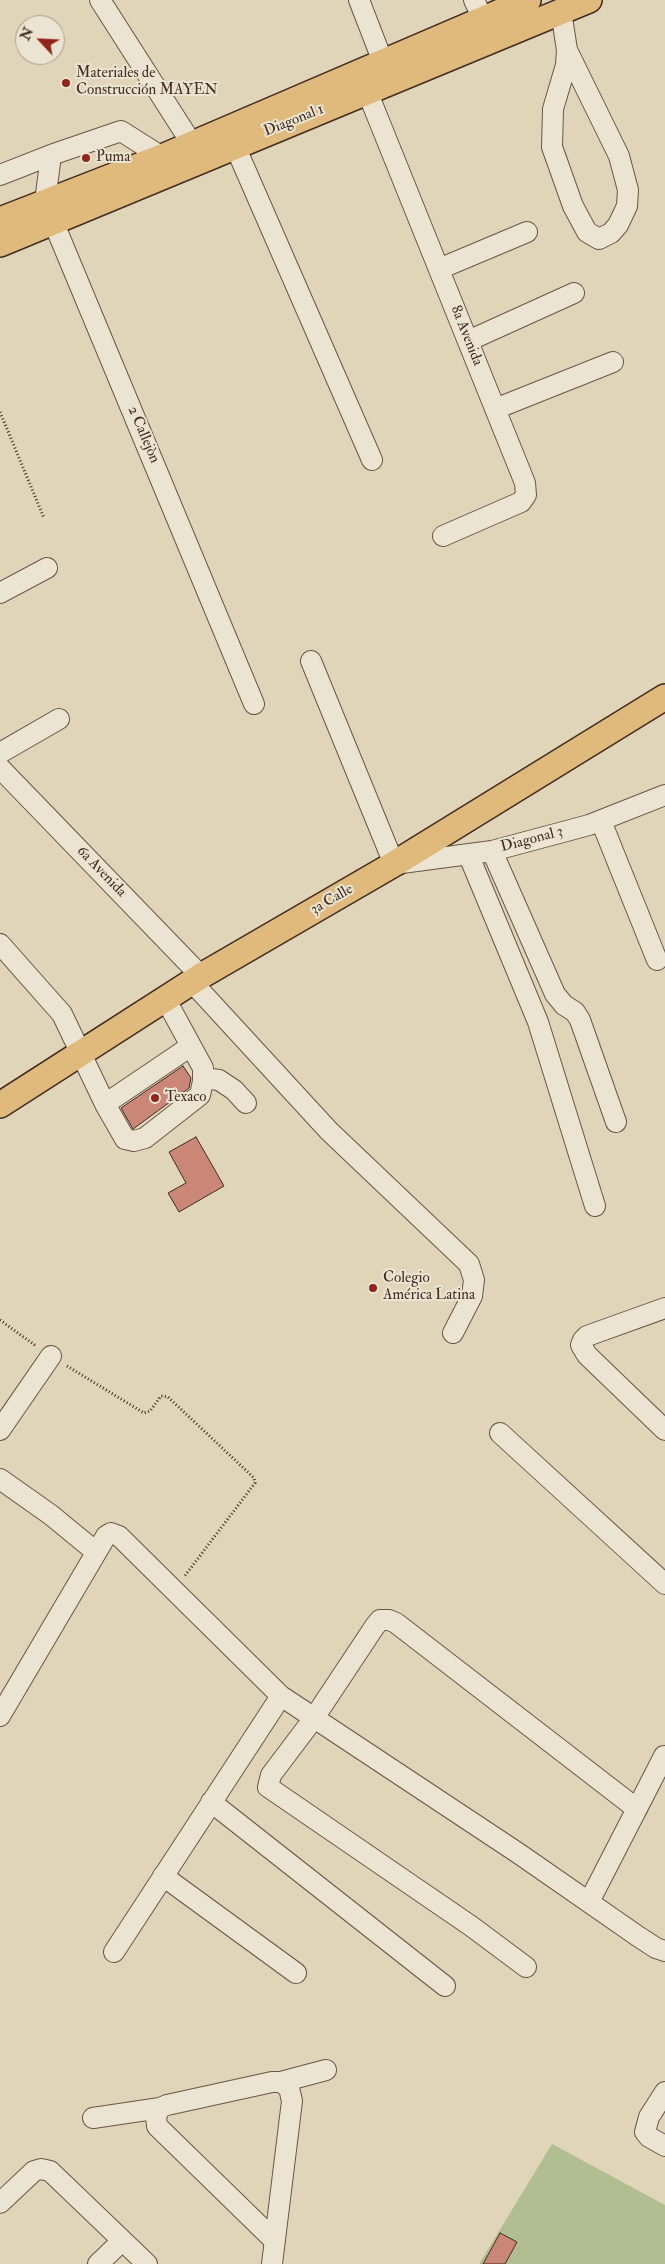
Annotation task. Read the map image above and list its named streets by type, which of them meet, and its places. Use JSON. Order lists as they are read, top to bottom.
{
  "streets": {
    "main road": ["Diagonal 1", "3a Calle"],
    "street": ["8a Avenida", "Diagonal 3", "6a Avenida"]
  },
  "crossings": [
    ["Diagonal 1", "8a Avenida"],
    ["Diagonal 3", "3a Calle"],
    ["6a Avenida", "3a Calle"]
  ],
  "places": [
    "Materiales de Construcción MAYEN",
    "Puma",
    "Texaco",
    "Colegio América Latina"
  ],
  "north": "top left"
}
